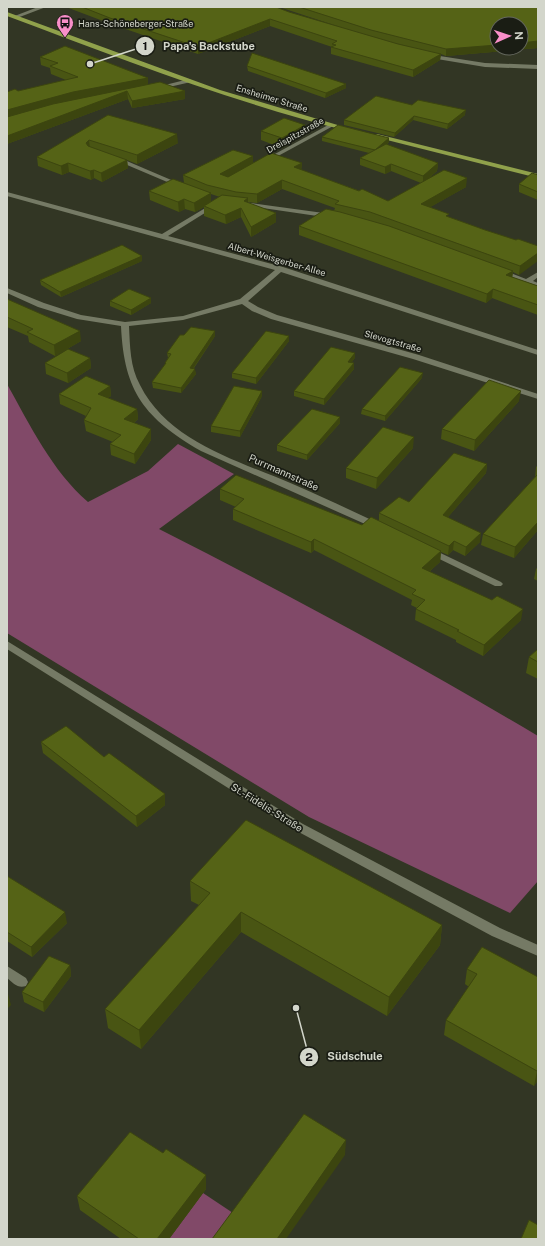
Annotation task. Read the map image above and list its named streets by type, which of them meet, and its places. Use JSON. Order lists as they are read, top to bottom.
{
  "streets": {
    "main road": ["Ensheimer Straße"],
    "street": [
      "Dreispitzstraße",
      "Albert-Weisgerber-Allee",
      "Slevogtstraße",
      "Purrmannstraße",
      "St.-Fidelis-Straße"
    ]
  },
  "crossings": [
    ["Ensheimer Straße", "Dreispitzstraße"]
  ],
  "places": {
    "bus stop": ["Hans-Schöneberger-Straße"],
    "other": ["Papa's Backstube", "Südschule"]
  },
  "north": "right"
}
